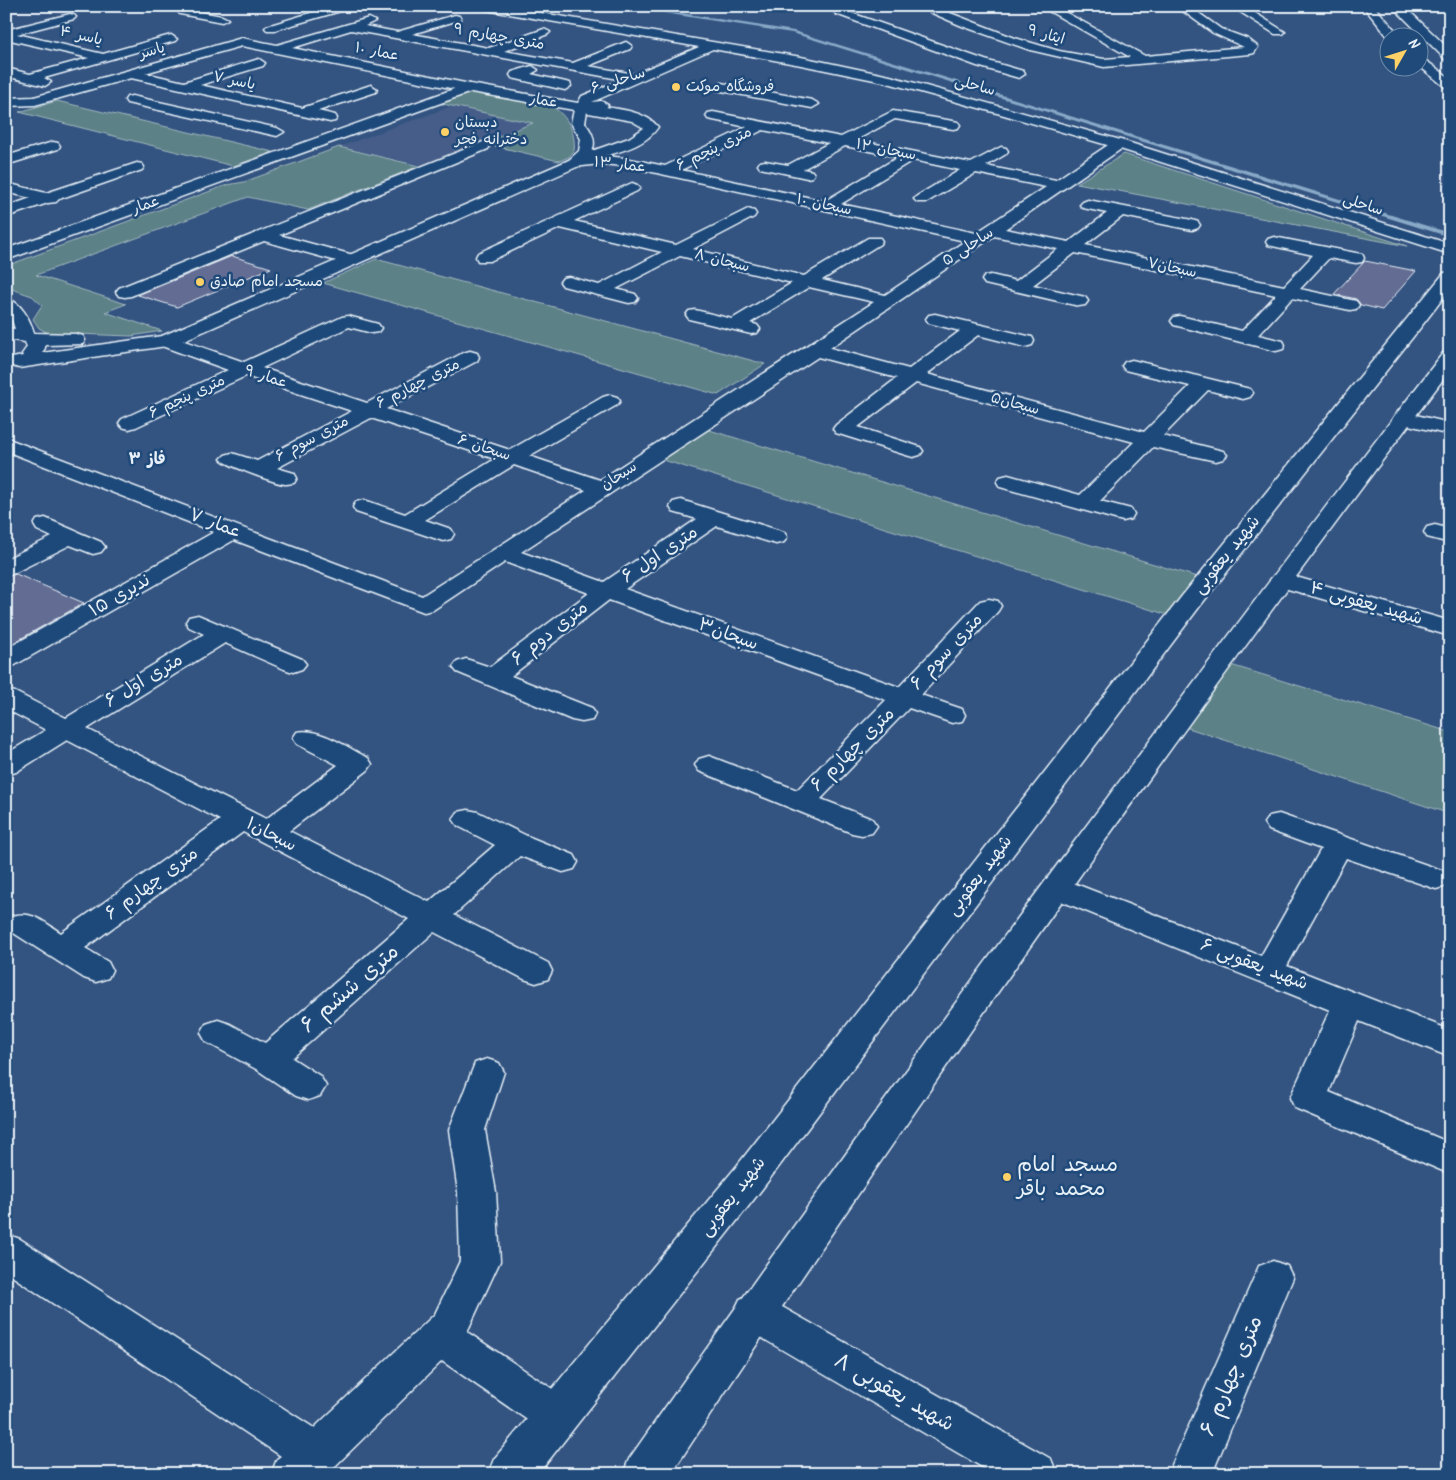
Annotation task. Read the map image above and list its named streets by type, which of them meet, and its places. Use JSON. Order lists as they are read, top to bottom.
{
  "streets": {
    "street": [
      "ایثار ۹",
      "یاسر ۴",
      "۹ متری چهارم",
      "یاسر",
      "عمار ۱۰",
      "یاسر ۷",
      "ساحلی ۶",
      "ساحلی",
      "عمار",
      "۶ متری پنجم",
      "سبحان ۱۲",
      "عمار ۱۳",
      "سبحان ۱۰",
      "ساحلی ۵",
      "سبحان ۸",
      "سبحان۷",
      "عمار ۹",
      "۶ متری چهارم",
      "سبحان۵",
      "۶ متری سوم",
      "سبحان ۶",
      "سبحان",
      "عمار ۷",
      "۶ متری اول",
      "شهید یعقوبی",
      "ندیری ۱۵",
      "شهید یعقوبی ۴",
      "۶ متری دوم",
      "سبحان۳",
      "سبحان۱",
      "شهید یعقوبی ۶",
      "۶ متری ششم",
      "شهید یعقوبی ۸"
    ]
  },
  "crossings": [
    ["یاسر ۴", "یاسر"],
    ["۹ متری چهارم", "ساحلی ۶"],
    ["یاسر", "عمار ۱۰"],
    ["یاسر", "یاسر ۷"],
    ["عمار ۱۰", "عمار"],
    ["ساحلی ۶", "ساحلی"],
    ["ساحلی ۶", "عمار"],
    ["ساحلی", "ساحلی ۵"],
    ["عمار", "عمار ۱۳"],
    ["عمار", "عمار ۹"],
    ["۶ متری پنجم", "سبحان ۱۲"],
    ["۶ متری پنجم", "عمار ۱۳"],
    ["۶ متری پنجم", "سبحان ۱۰"],
    ["۶ متری پنجم", "عمار ۹"],
    ["سبحان ۱۲", "ساحلی ۵"],
    ["عمار ۱۳", "سبحان ۱۰"],
    ["سبحان ۱۰", "ساحلی ۵"],
    ["سبحان ۱۰", "سبحان۷"],
    ["ساحلی ۵", "سبحان ۸"],
    ["ساحلی ۵", "سبحان۷"],
    ["ساحلی ۵", "سبحان۵"],
    ["ساحلی ۵", "سبحان"],
    ["عمار ۹", "۶ متری چهارم"],
    ["عمار ۹", "۶ متری سوم"],
    ["عمار ۹", "سبحان ۶"],
    ["۶ متری چهارم", "۶ متری سوم"],
    ["۶ متری چهارم", "سبحان ۶"],
    ["۶ متری چهارم", "سبحان۳"],
    ["۶ متری چهارم", "سبحان۱"],
    ["سبحان۵", "سبحان"],
    ["۶ متری سوم", "سبحان ۶"],
    ["۶ متری سوم", "سبحان۳"],
    ["سبحان ۶", "سبحان"],
    ["سبحان", "عمار ۷"],
    ["سبحان", "سبحان۳"],
    ["عمار ۷", "ندیری ۱۵"],
    ["۶ متری اول", "۶ متری دوم"],
    ["۶ متری اول", "سبحان۳"],
    ["۶ متری اول", "سبحان۱"],
    ["۶ متری دوم", "سبحان۳"],
    ["سبحان۱", "۶ متری ششم"]
  ],
  "districts": ["فاز ۳"],
  "places": [
    "فروشگاه موکت",
    "دبستان دخترانه فجر",
    "مسجد امام صادق",
    "مسجد امام محمد باقر"
  ],
  "north": "top right"
}
